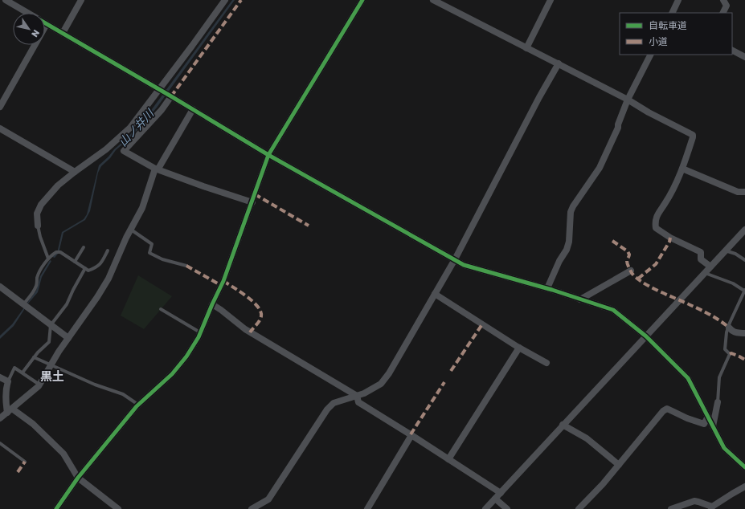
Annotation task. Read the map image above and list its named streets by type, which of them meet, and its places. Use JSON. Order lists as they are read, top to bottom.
{
  "districts": ["黒土"],
  "water": ["山ノ井川"],
  "legend": ["自転車道", "小道"],
  "north": "bottom right"
}
